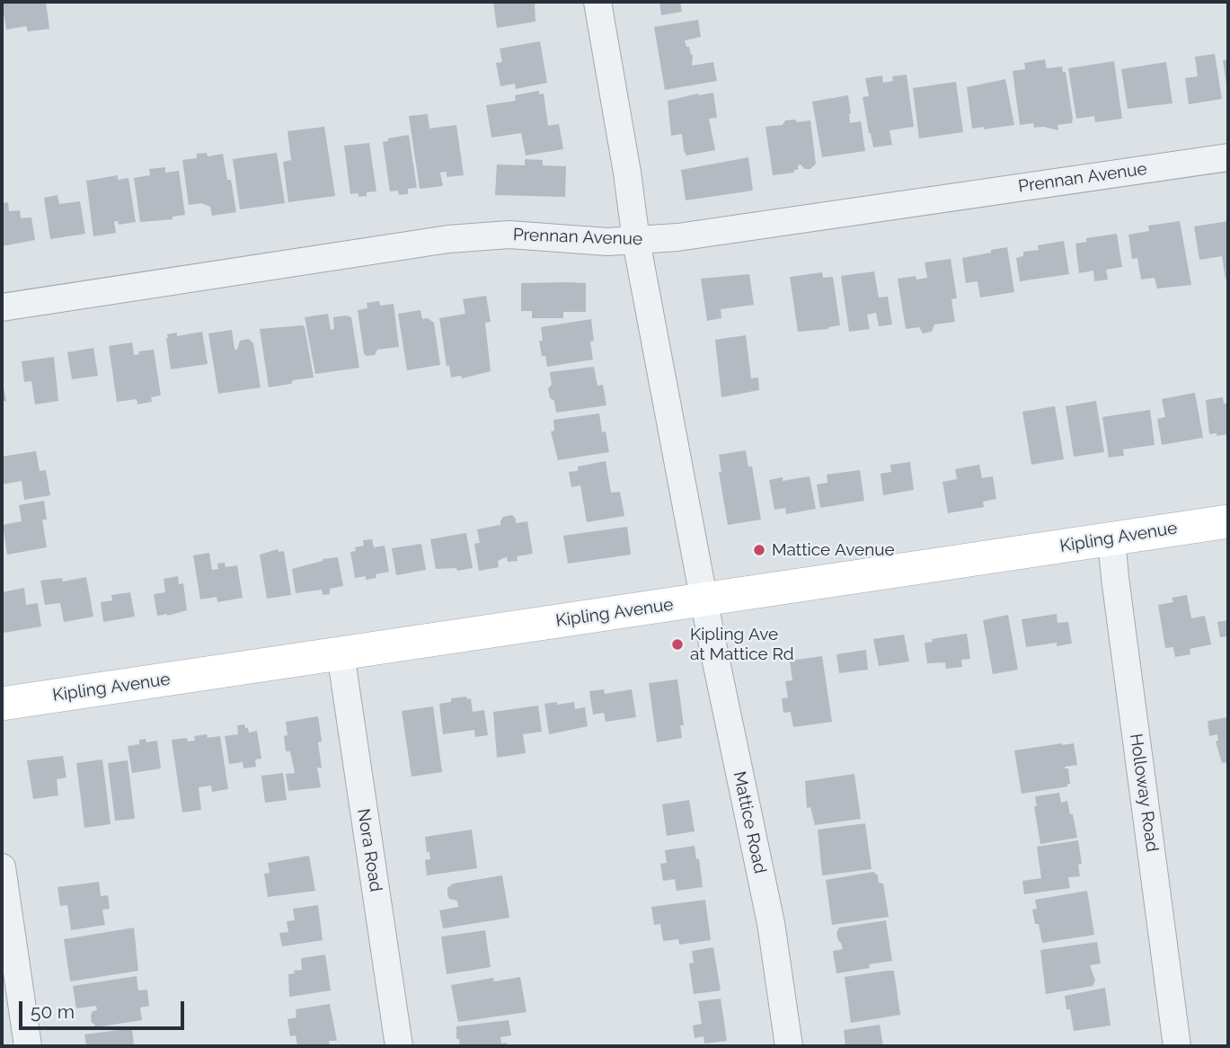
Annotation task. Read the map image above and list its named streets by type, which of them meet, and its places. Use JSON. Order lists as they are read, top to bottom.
{
  "streets": {
    "main road": ["Kipling Avenue"],
    "street": [
      "Prennan Avenue",
      "Holloway Road",
      "Mattice Road",
      "Nora Road"
    ]
  },
  "crossings": [
    ["Kipling Avenue", "Holloway Road"],
    ["Kipling Avenue", "Mattice Road"],
    ["Kipling Avenue", "Nora Road"]
  ],
  "places": ["Mattice Avenue", "Kipling Ave at Mattice Rd"],
  "scale_bar": "50 m"
}
